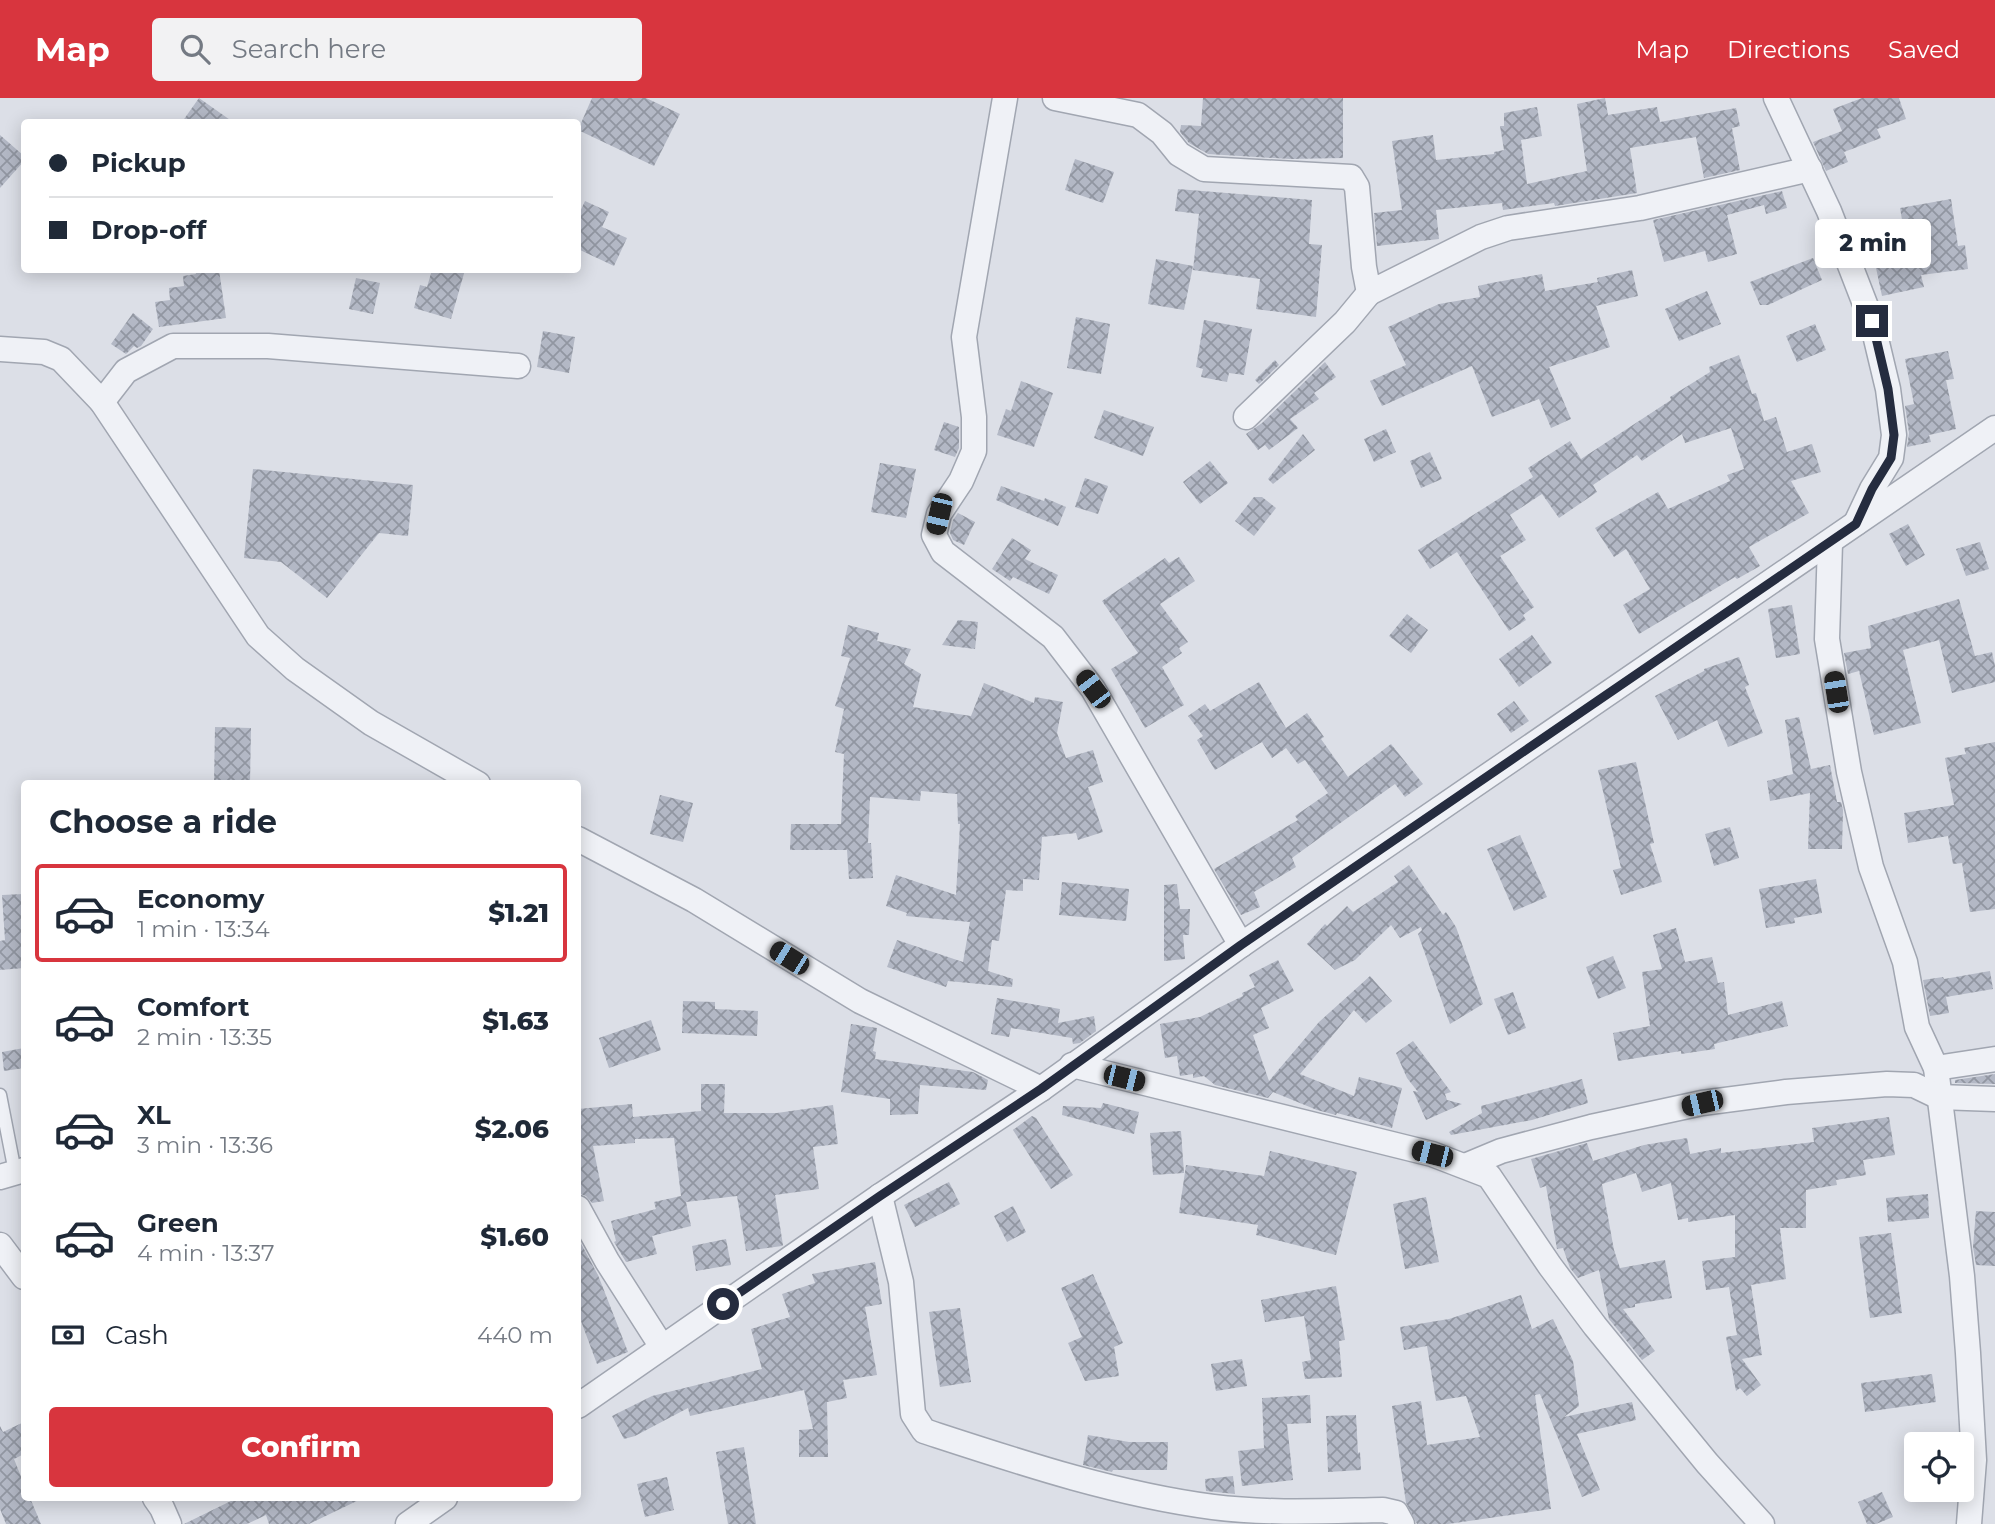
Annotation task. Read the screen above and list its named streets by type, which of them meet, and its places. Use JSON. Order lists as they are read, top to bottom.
{
  "page": {
    "header": "Map",
    "search": "Search here",
    "nav": ["Map", "Directions", "Saved"],
    "banner": ["Pickup", "Drop-off"],
    "bubble": "2 min",
    "heading": "Choose a ride",
    "list": [
      {
        "name": "Economy",
        "note": "1 min · 13:34",
        "value": "$1.21"
      },
      {
        "name": "Comfort",
        "note": "2 min · 13:35",
        "value": "$1.63"
      },
      {
        "name": "XL",
        "note": "3 min · 13:36",
        "value": "$2.06"
      },
      {
        "name": "Green",
        "note": "4 min · 13:37",
        "value": "$1.60"
      }
    ],
    "pay": ["Cash", "440 m"],
    "buttons": "Confirm"
  }
}
